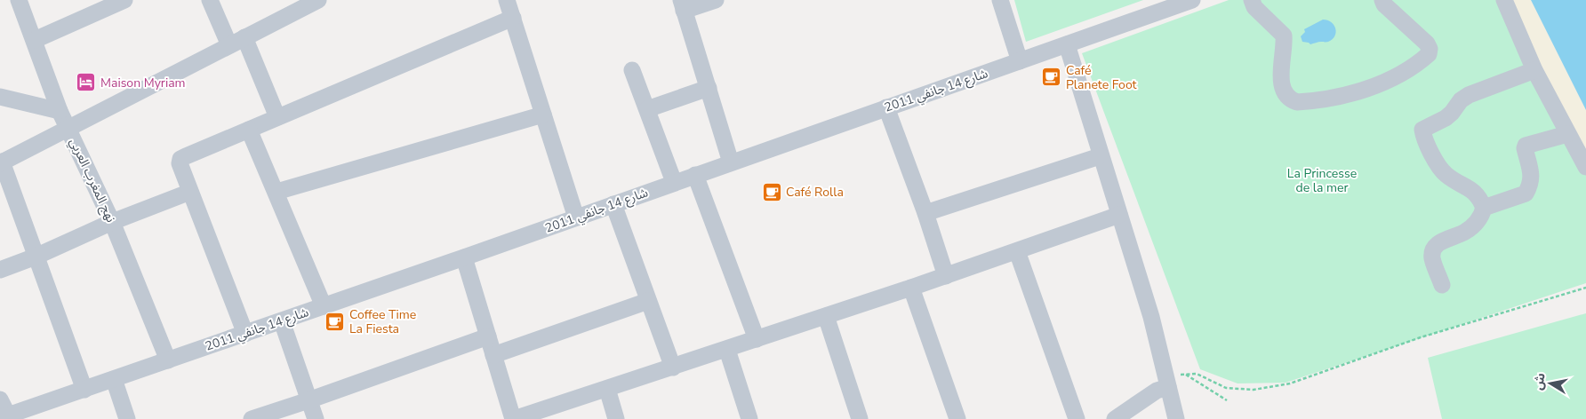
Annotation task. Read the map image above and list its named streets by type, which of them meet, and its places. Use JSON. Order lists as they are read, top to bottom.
{
  "streets": {
    "street": ["شارع 14 جانفي 2011", "نهج المغرب العربي"]
  },
  "crossings": [
    ["شارع 14 جانفي 2011", "نهج المغرب العربي"]
  ],
  "parks": ["La Princesse de la mer"],
  "places": {
    "cafe": ["Café Planete Foot", "Café Rolla", "Coffee Time La Fiesta"],
    "hotel": ["Maison Myriam"]
  },
  "north": "left"
}
